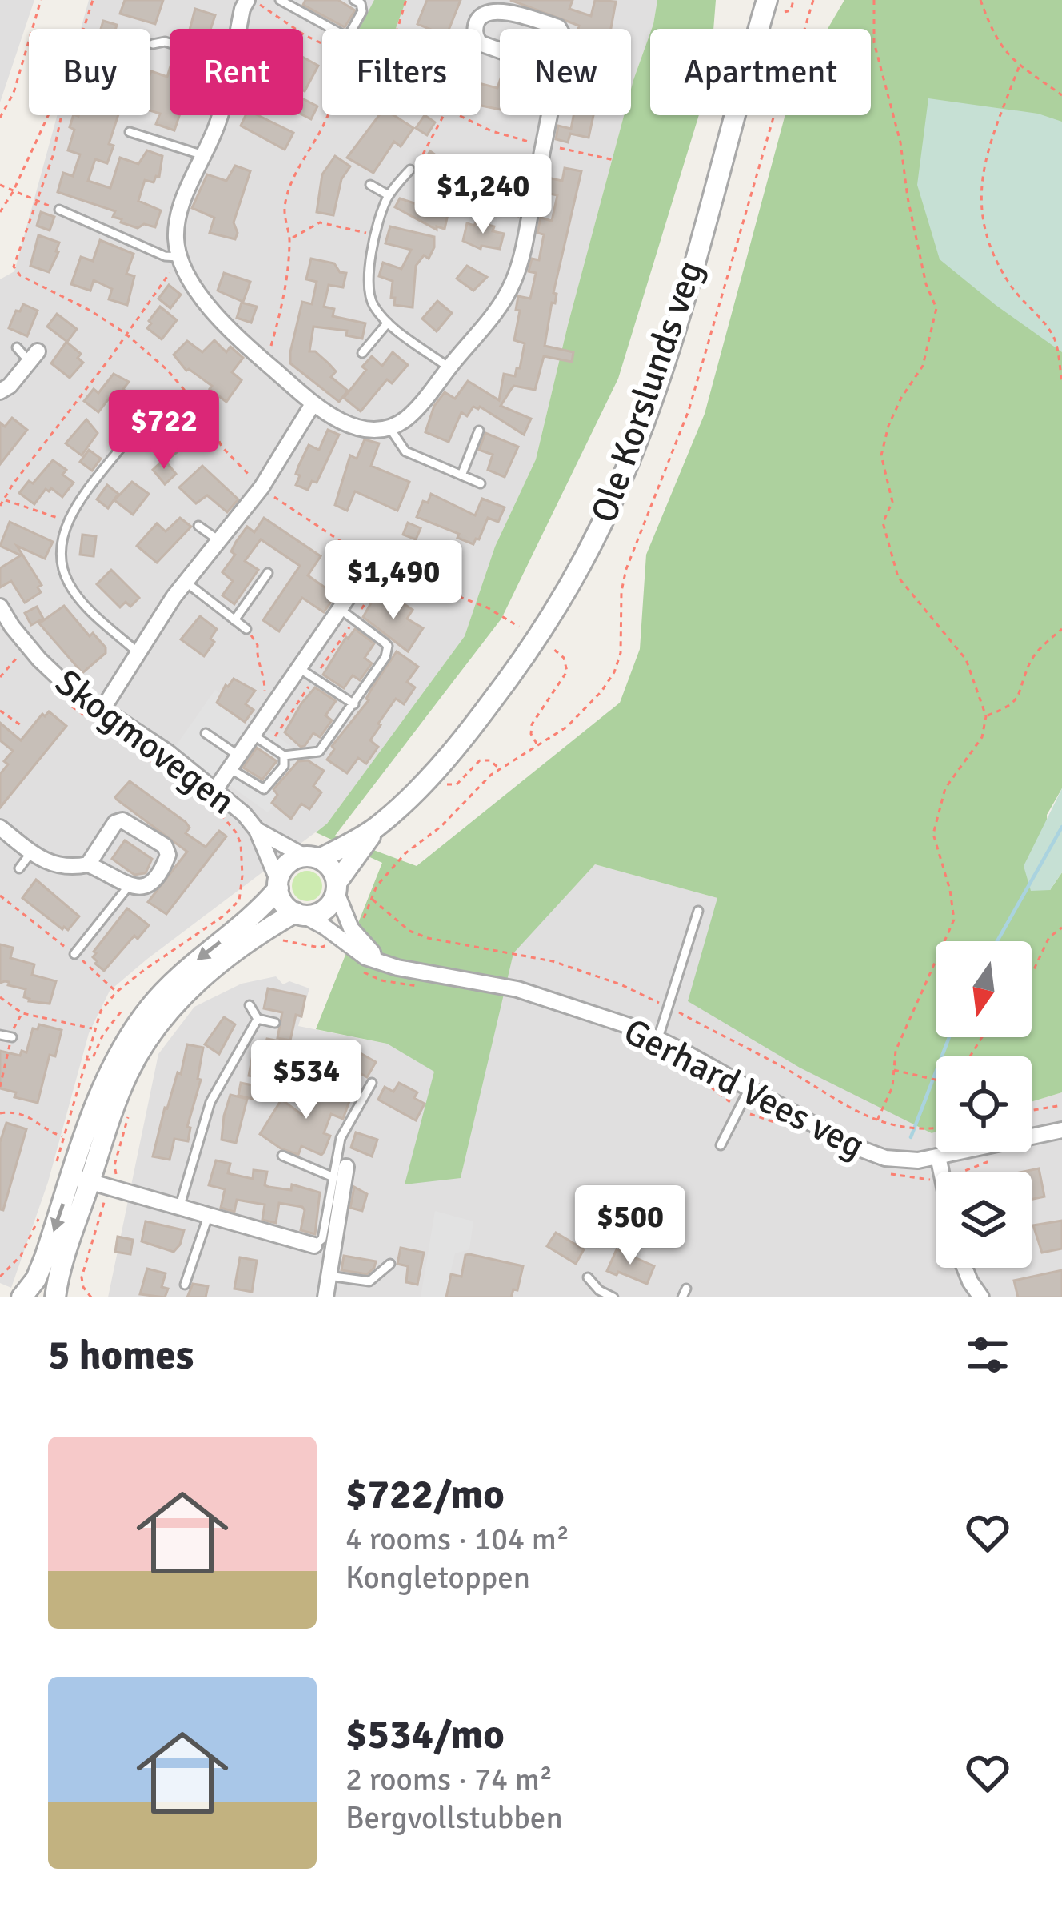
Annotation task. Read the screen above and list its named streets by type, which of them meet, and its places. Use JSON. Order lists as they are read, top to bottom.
{
  "streets": {
    "street": ["Ole Korslunds veg", "Skogmovegen", "Gerhard Vees veg"]
  },
  "crossings": [
    ["Ole Korslunds veg", "Skogmovegen"],
    ["Ole Korslunds veg", "Gerhard Vees veg"],
    ["Skogmovegen", "Gerhard Vees veg"]
  ],
  "north": "bottom",
  "page": {
    "chip": [
      "Buy",
      "Rent",
      "Filters",
      "New",
      "Apartment"
    ],
    "price": [
      "$1,240",
      "$722",
      "$1,490",
      "$534",
      "$500"
    ],
    "heading": "5 homes",
    "list": [
      {
        "name": "$722/mo",
        "note": "4 rooms · 104 m² · Kongletoppen"
      },
      {
        "name": "$534/mo",
        "note": "2 rooms · 74 m² · Bergvollstubben"
      }
    ]
  }
}
